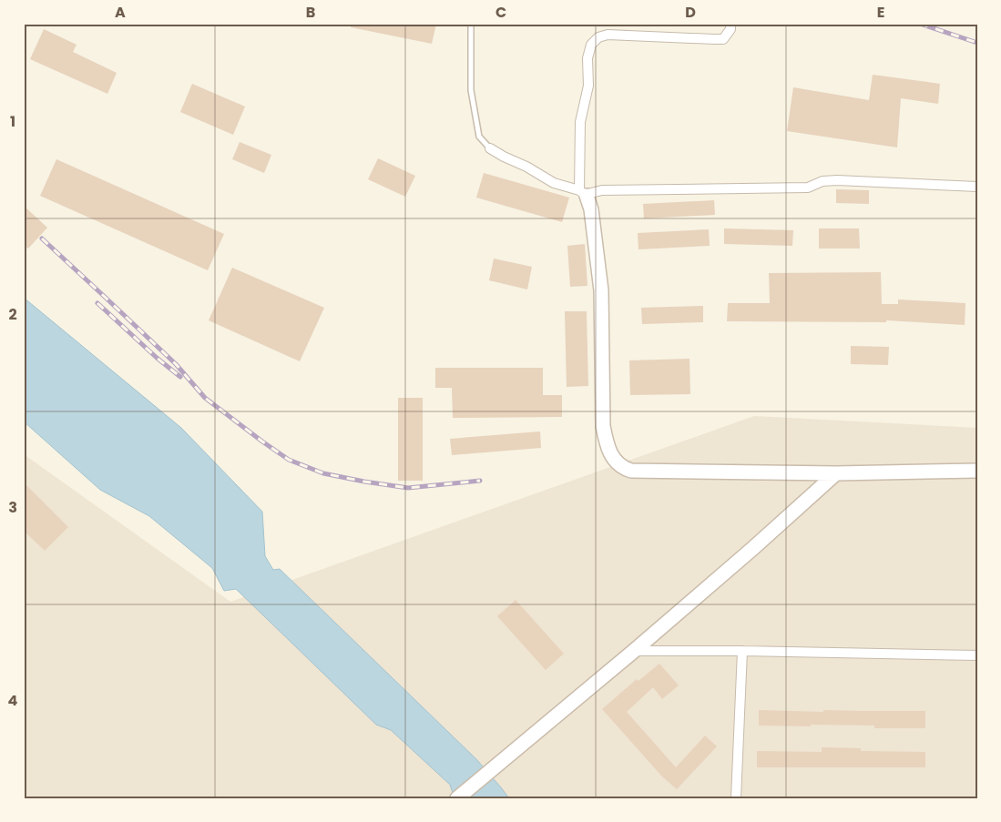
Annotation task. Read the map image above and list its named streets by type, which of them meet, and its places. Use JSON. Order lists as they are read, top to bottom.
{
  "grid": {
    "columns": [
      "A",
      "B",
      "C",
      "D",
      "E"
    ],
    "rows": [
      "1",
      "2",
      "3",
      "4"
    ]
  }
}
